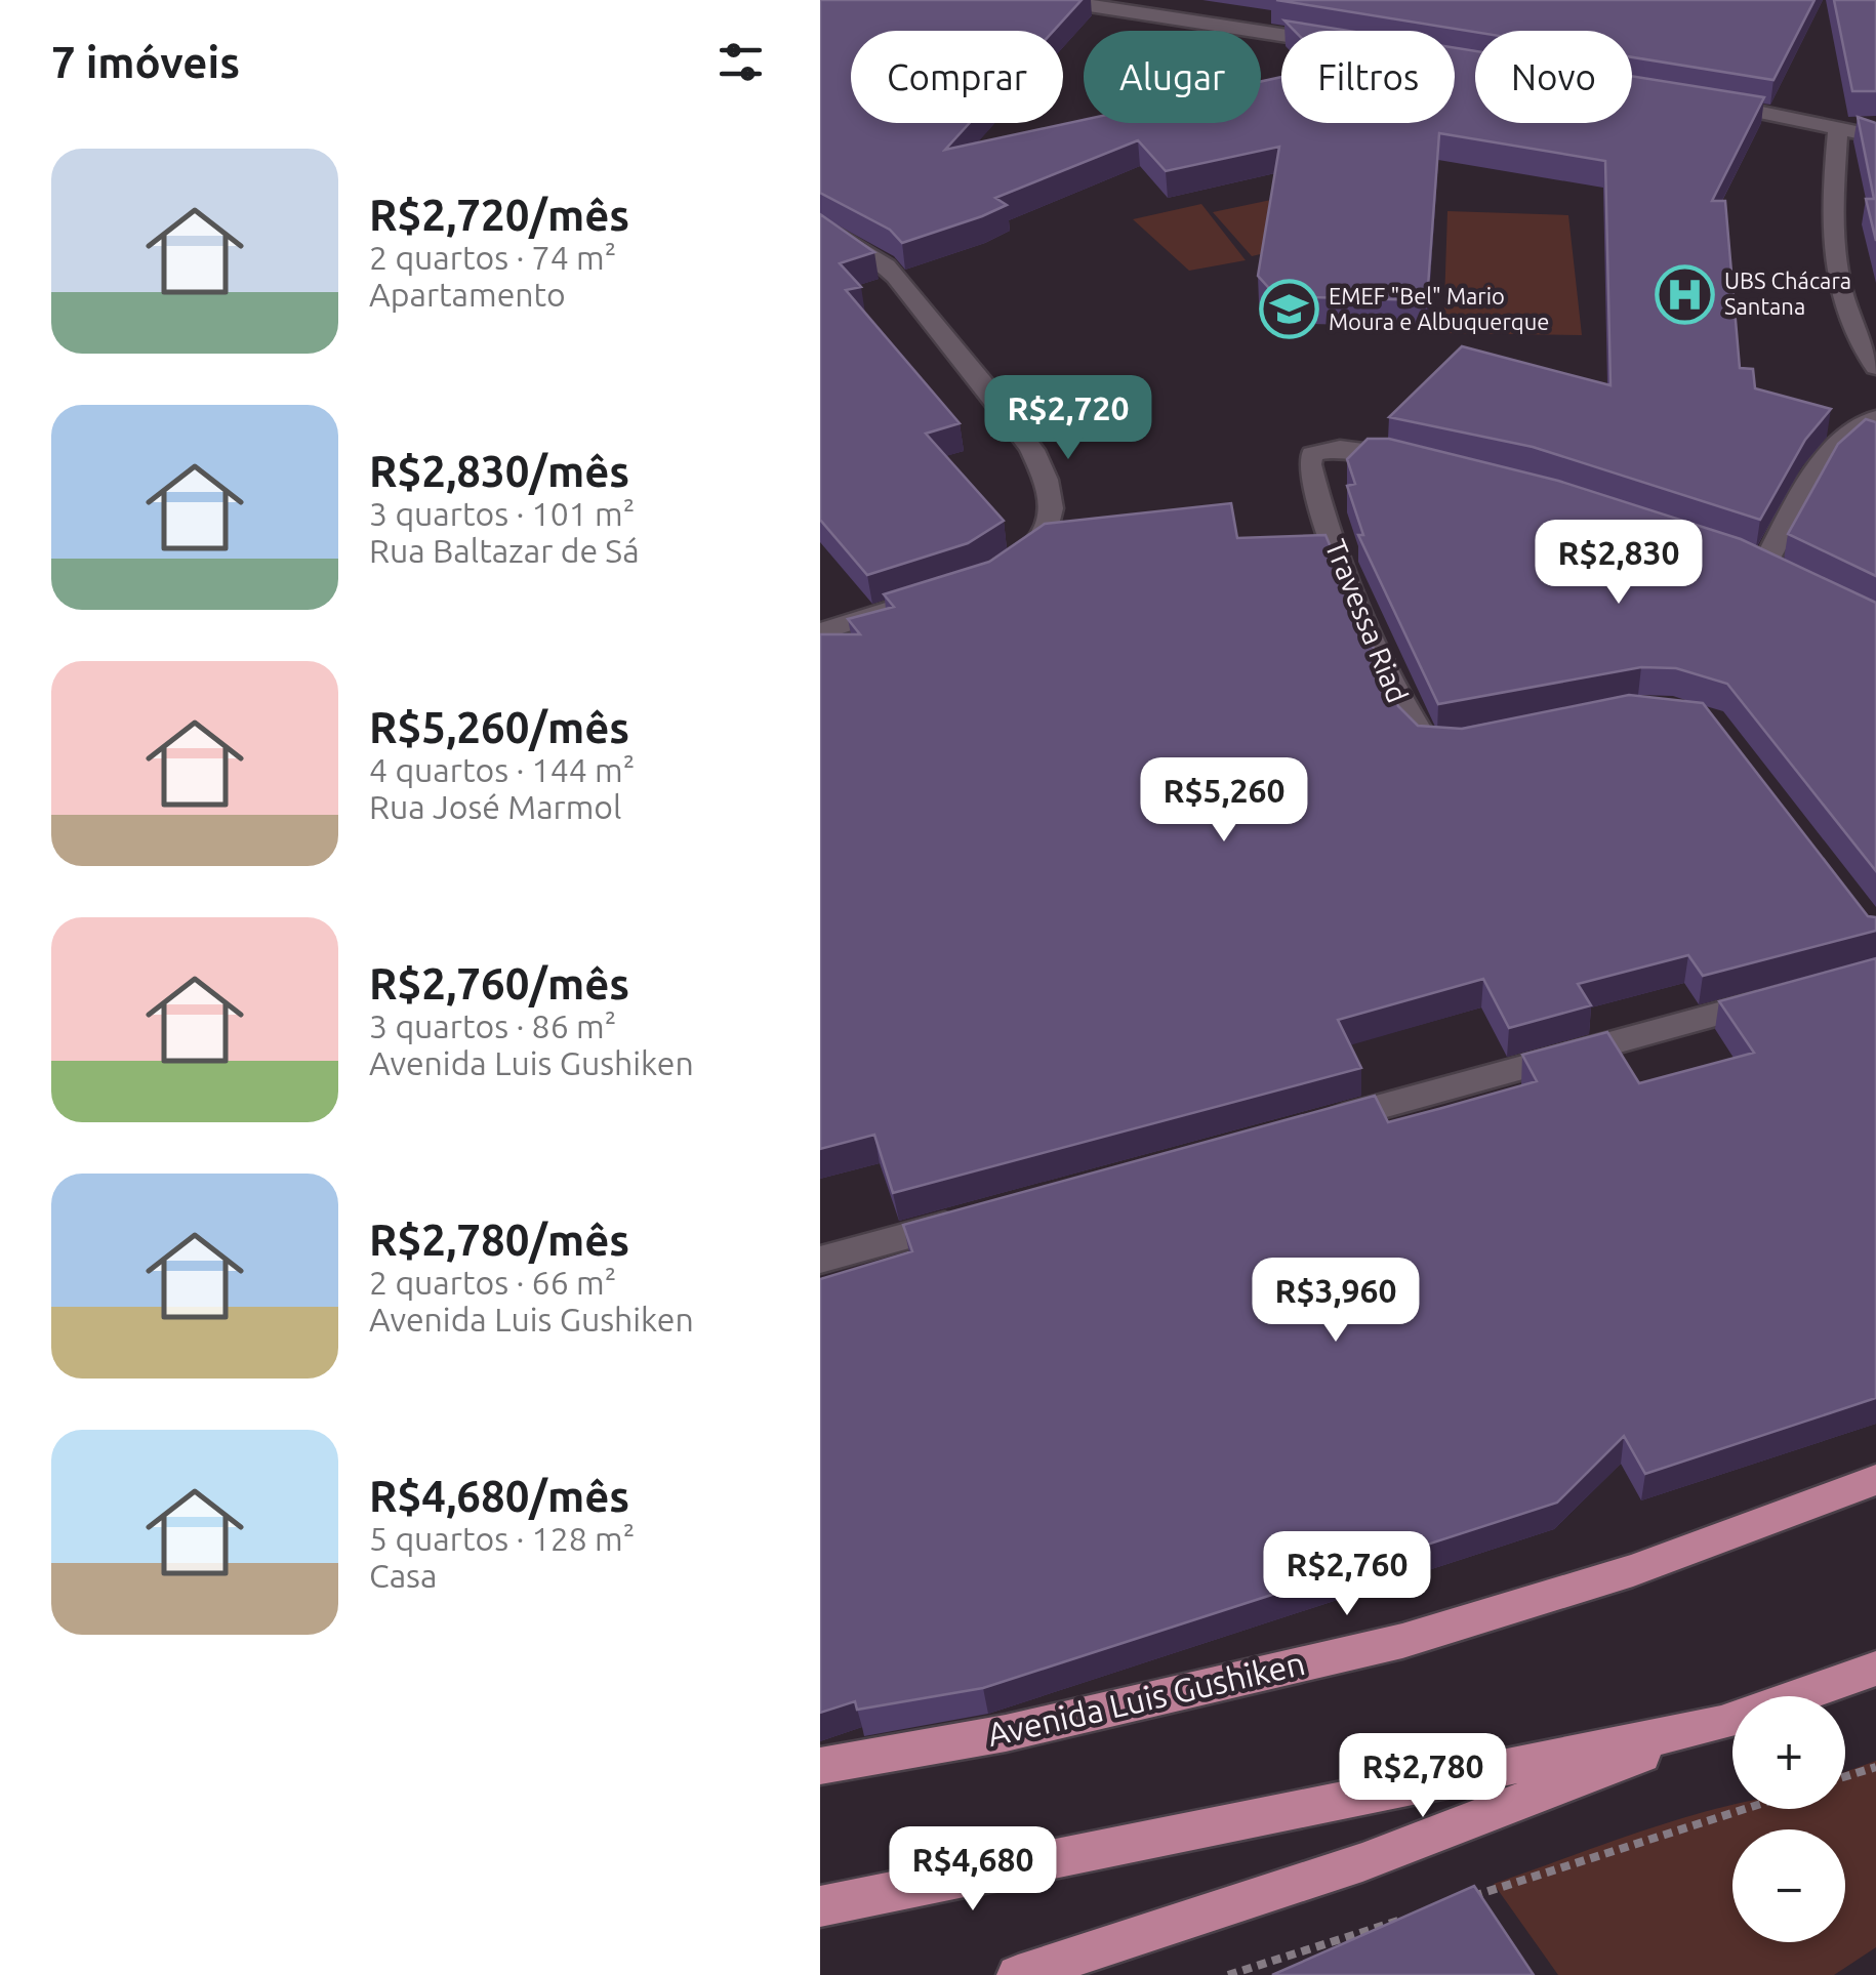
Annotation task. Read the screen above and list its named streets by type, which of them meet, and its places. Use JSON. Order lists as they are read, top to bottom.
{
  "streets": {
    "main road": ["Avenida Luis Gushiken"],
    "street": ["Travessa Riad"]
  },
  "places": {
    "hospital": ["UBS Chácara Santana"],
    "school or university": ["EMEF \"Bel\" Mario Moura e Albuquerque"]
  },
  "page": {
    "heading": "7 imóveis",
    "chip": [
      "Comprar",
      "Alugar",
      "Filtros",
      "Novo"
    ],
    "list": [
      {
        "name": "R$2,720/mês",
        "note": "2 quartos · 74 m² · Apartamento"
      },
      {
        "name": "R$2,830/mês",
        "note": "3 quartos · 101 m² · Rua Baltazar de Sá"
      },
      {
        "name": "R$5,260/mês",
        "note": "4 quartos · 144 m² · Rua José Marmol"
      },
      {
        "name": "R$2,760/mês",
        "note": "3 quartos · 86 m² · Avenida Luis Gushiken"
      },
      {
        "name": "R$2,780/mês",
        "note": "2 quartos · 66 m² · Avenida Luis Gushiken"
      },
      {
        "name": "R$4,680/mês",
        "note": "5 quartos · 128 m² · Casa"
      }
    ],
    "price": [
      "R$2,720",
      "R$2,830",
      "R$5,260",
      "R$3,960",
      "R$2,760",
      "R$2,780",
      "R$4,680"
    ],
    "map_buttons": ["+", "−"]
  }
}
